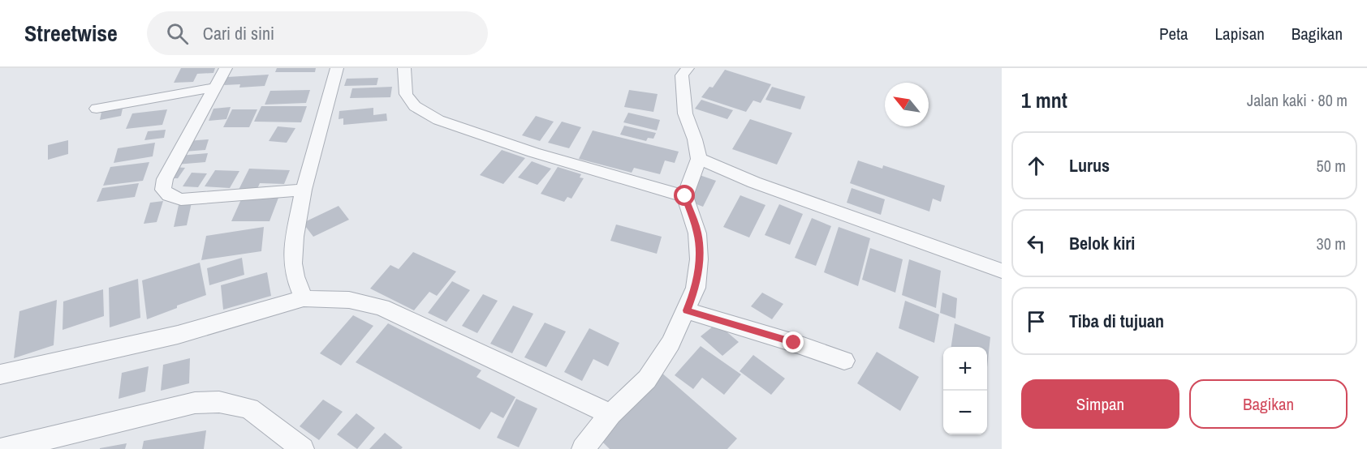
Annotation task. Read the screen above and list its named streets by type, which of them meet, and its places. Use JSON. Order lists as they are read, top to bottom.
{
  "north": "top left",
  "page": {
    "header": "Streetwise",
    "search": "Cari di sini",
    "nav": ["Peta", "Lapisan", "Bagikan"],
    "heading": ["1 mnt", "Jalan kaki · 80 m"],
    "list": [
      ["Lurus", "50 m"],
      ["Belok kiri", "30 m"],
      "Tiba di tujuan"
    ],
    "map_buttons": ["+", "−"],
    "buttons": ["Simpan", "Bagikan"]
  }
}
